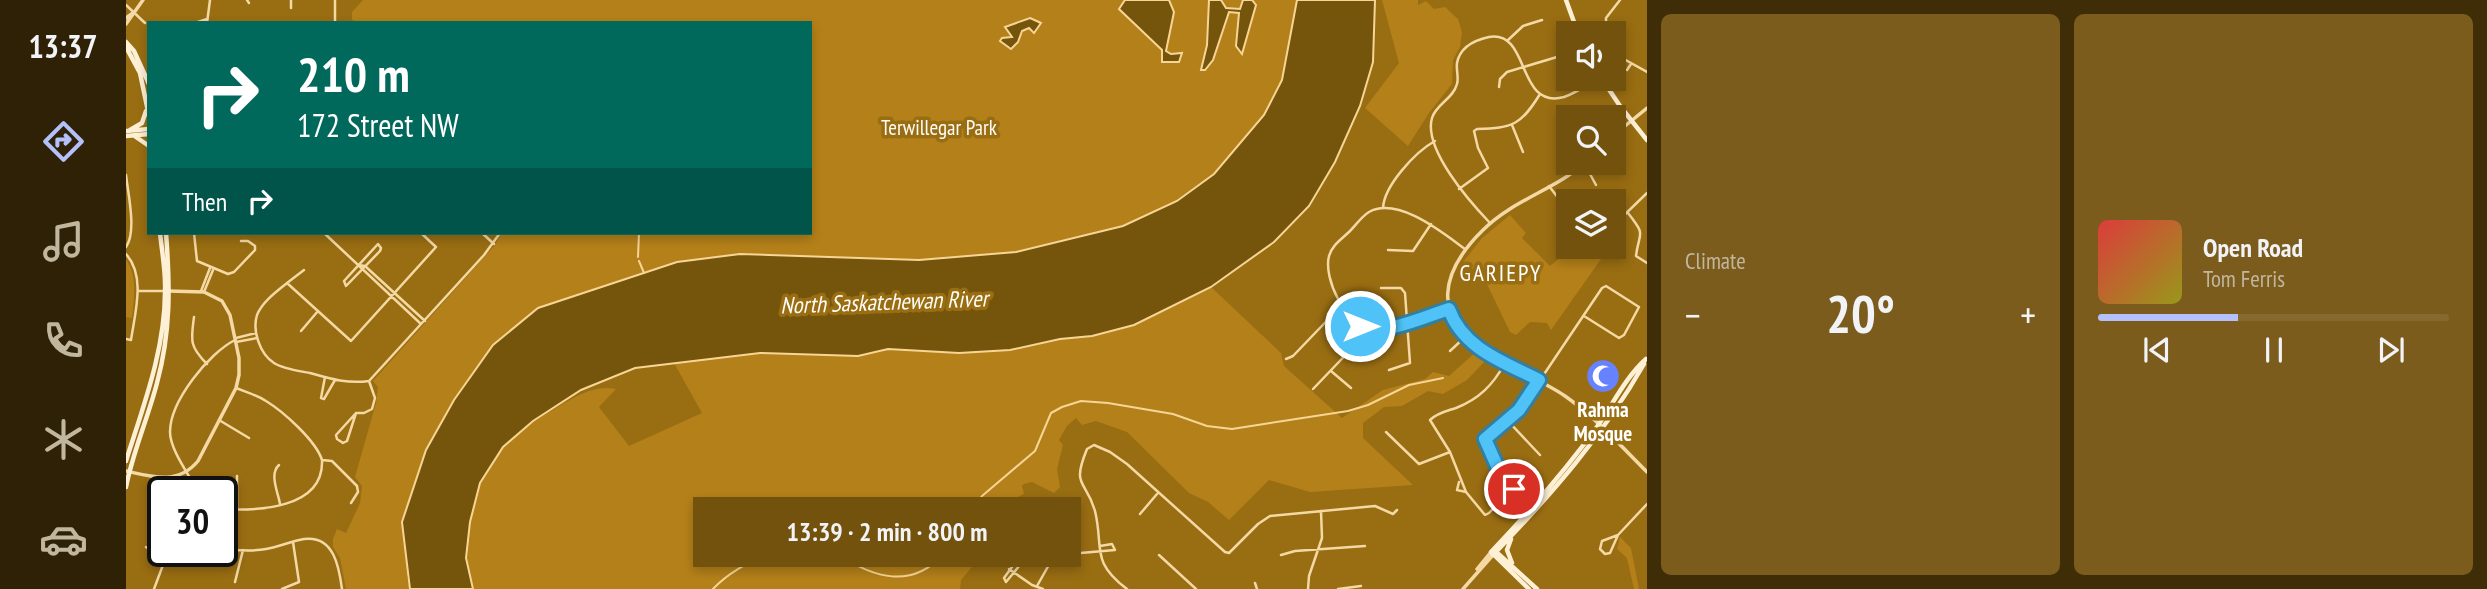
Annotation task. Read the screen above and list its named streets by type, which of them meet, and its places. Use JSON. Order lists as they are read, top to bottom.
{
  "districts": ["GARIEPY"],
  "water": ["North Saskatchewan River"],
  "parks": ["Terwillegar Park"],
  "places": {
    "mosque": ["Rahma Mosque"]
  },
  "page": {
    "tabs": "13:37",
    "tile": "Climate",
    "turn": ["210 m", "172 Street NW"],
    "then": "Then",
    "song": ["Open Road", "Tom Ferris"],
    "heat": ["−", "20°", "+"],
    "limit": "30",
    "trip": "13:39 · 2 min · 800 m"
  }
}
